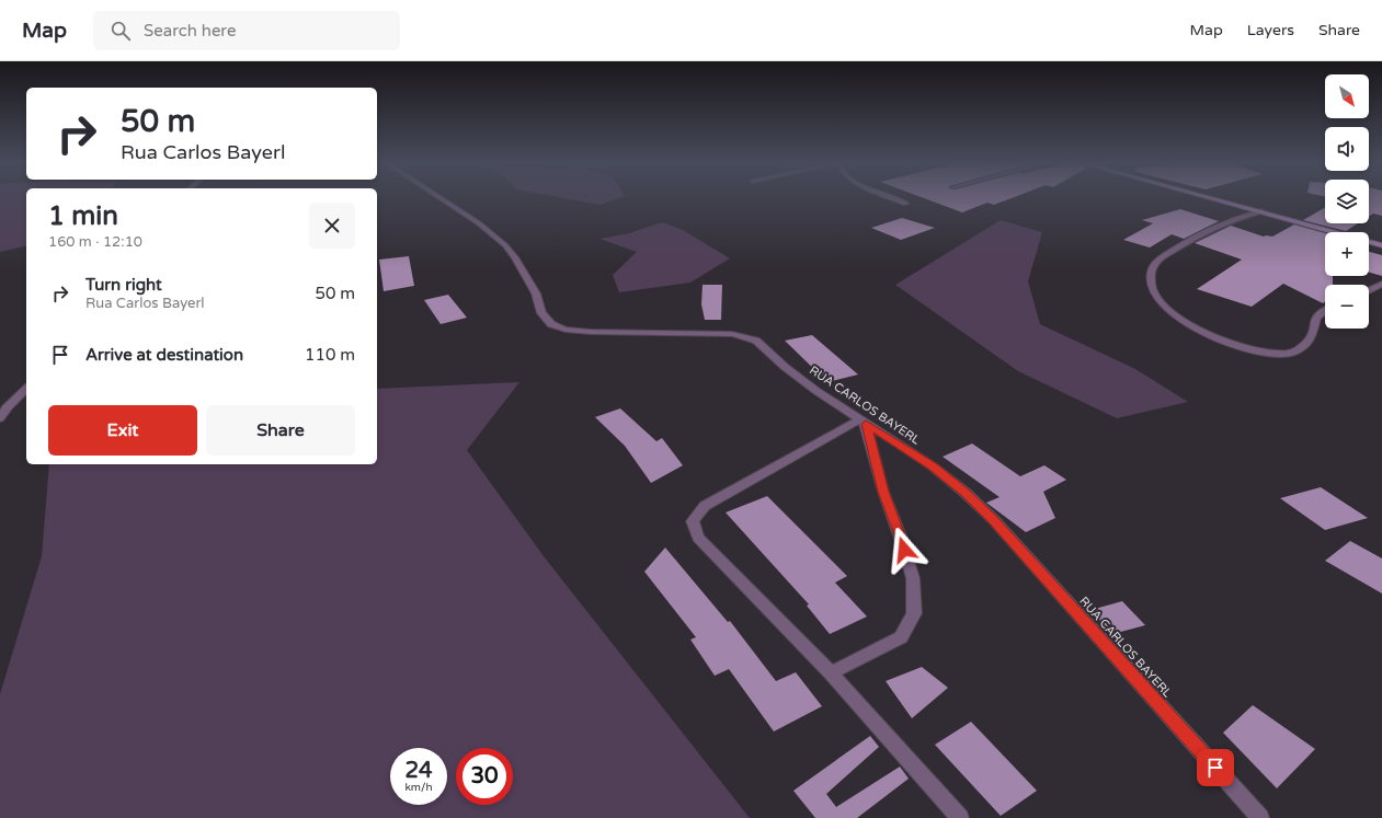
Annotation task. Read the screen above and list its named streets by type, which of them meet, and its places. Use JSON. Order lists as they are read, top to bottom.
{
  "streets": {
    "street": ["RUA CARLOS BAYERL"]
  },
  "north": "bottom right",
  "page": {
    "header": "Map",
    "search": "Search here",
    "nav": ["Map", "Layers", "Share"],
    "map_buttons": ["+", "−"],
    "turn": ["50 m", "Rua Carlos Bayerl"],
    "heading": ["1 min", "160 m · 12:10"],
    "list": [
      {
        "name": "Turn right",
        "note": "Rua Carlos Bayerl",
        "value": "50 m"
      },
      {
        "name": "Arrive at destination",
        "value": "110 m"
      }
    ],
    "buttons": ["Exit", "Share"],
    "speed": "24 km/h",
    "limit": "30"
  }
}
